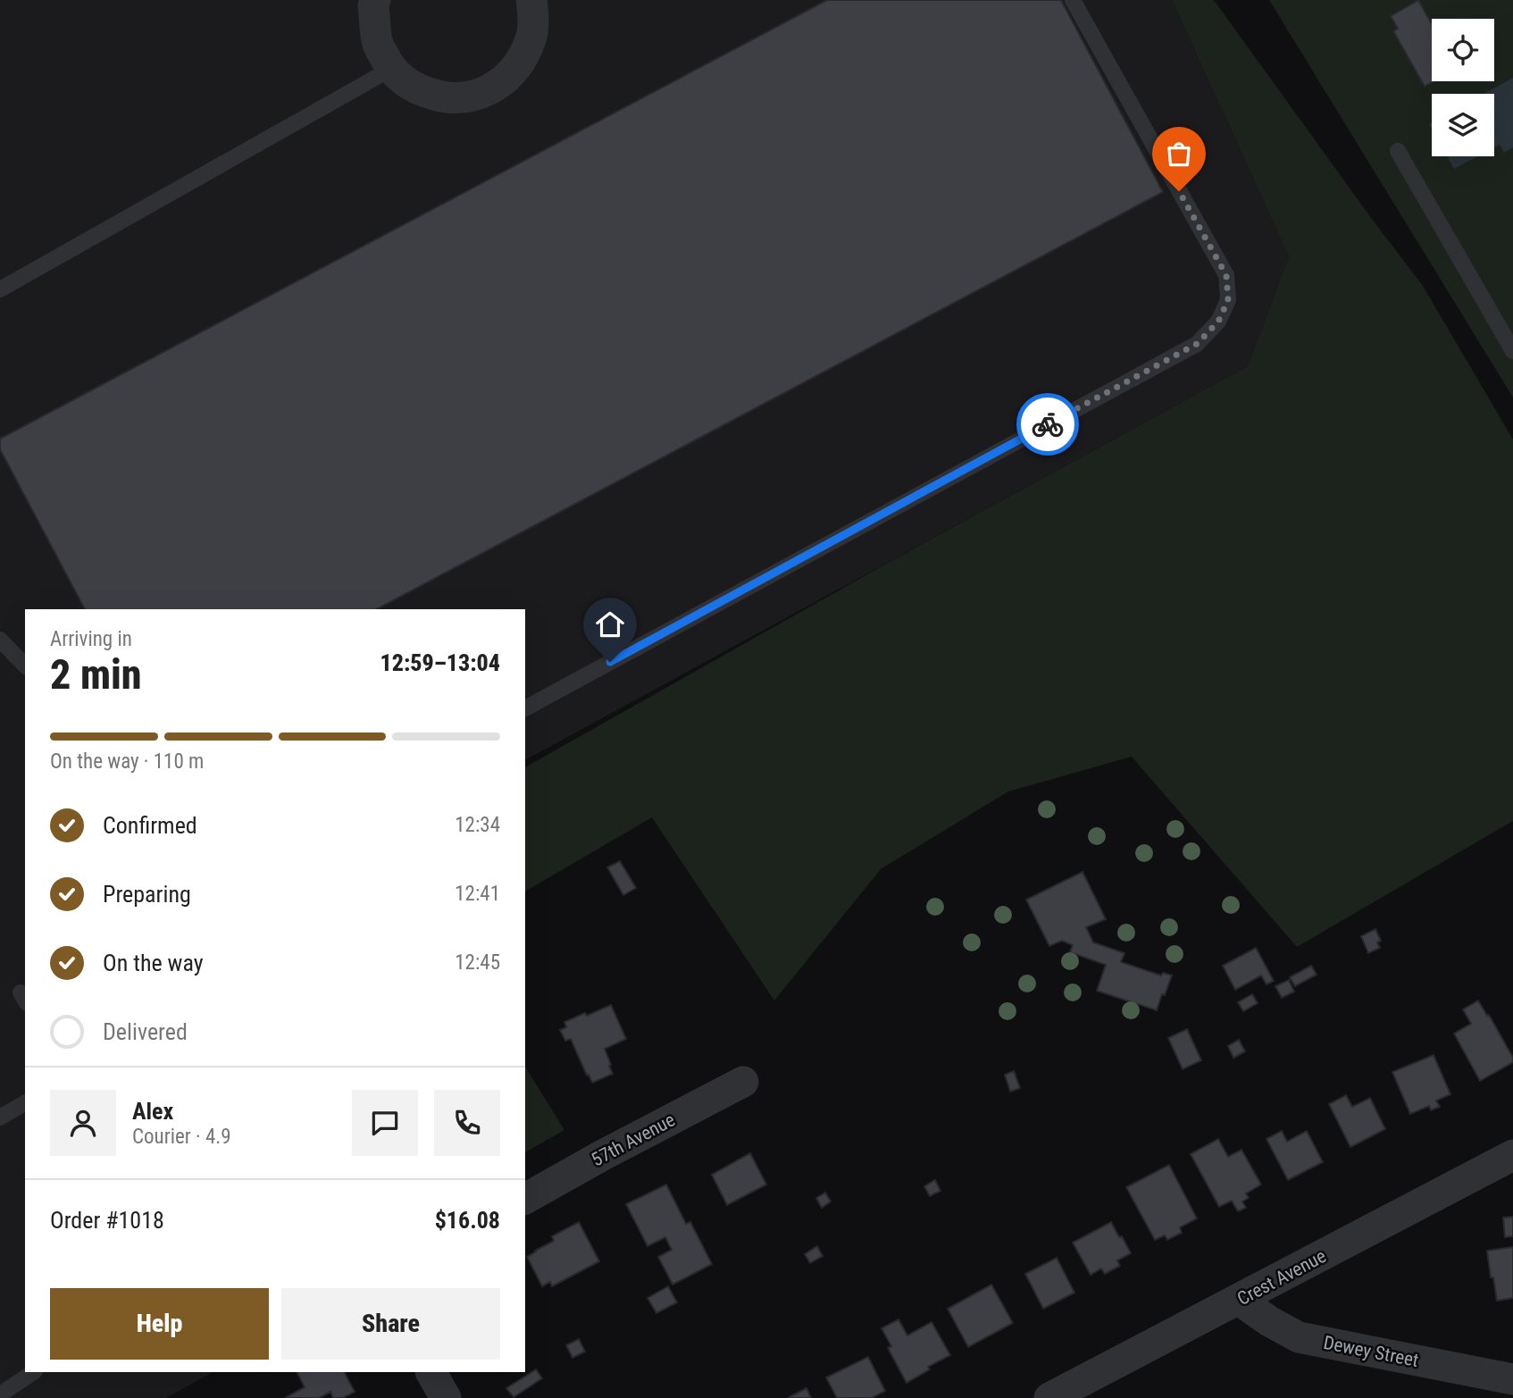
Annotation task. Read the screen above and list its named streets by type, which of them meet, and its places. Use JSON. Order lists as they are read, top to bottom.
{
  "streets": {
    "street": ["57th Avenue", "Crest Avenue", "Dewey Street"]
  },
  "crossings": [
    ["Crest Avenue", "Dewey Street"]
  ],
  "page": {
    "heading": ["2 min", "Arriving in", "12:59–13:04"],
    "panel": [
      "Alex",
      "Courier · 4.9",
      "Order #1018",
      "$16.08"
    ],
    "bar": "On the way · 110 m",
    "list": [
      ["Confirmed", "12:34"],
      ["Preparing", "12:41"],
      ["On the way", "12:45"],
      "Delivered"
    ],
    "buttons": ["Help", "Share"]
  }
}
